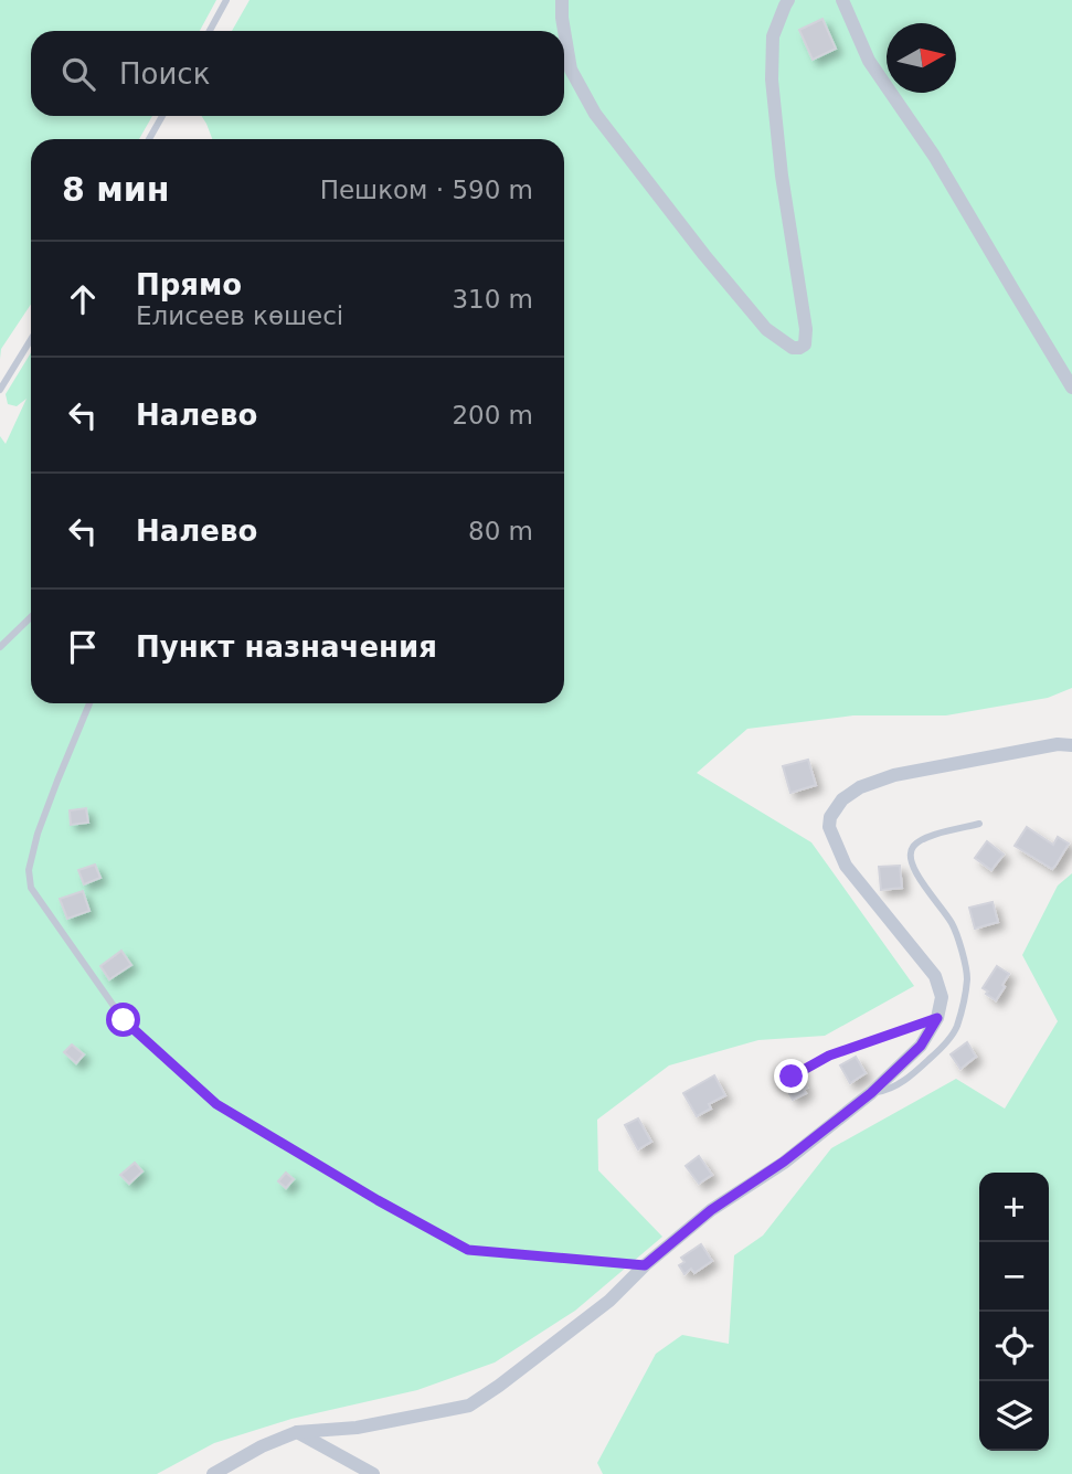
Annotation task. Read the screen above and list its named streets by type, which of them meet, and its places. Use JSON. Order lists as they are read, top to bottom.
{
  "north": "right",
  "page": {
    "search": "Поиск",
    "heading": ["8 мин", "Пешком · 590 m"],
    "list": [
      ["Прямо", "Елисеев көшесі", "310 m"],
      ["Налево", "200 m"],
      ["Налево", "80 m"],
      "Пункт назначения"
    ],
    "map_buttons": ["+", "−"]
  }
}
